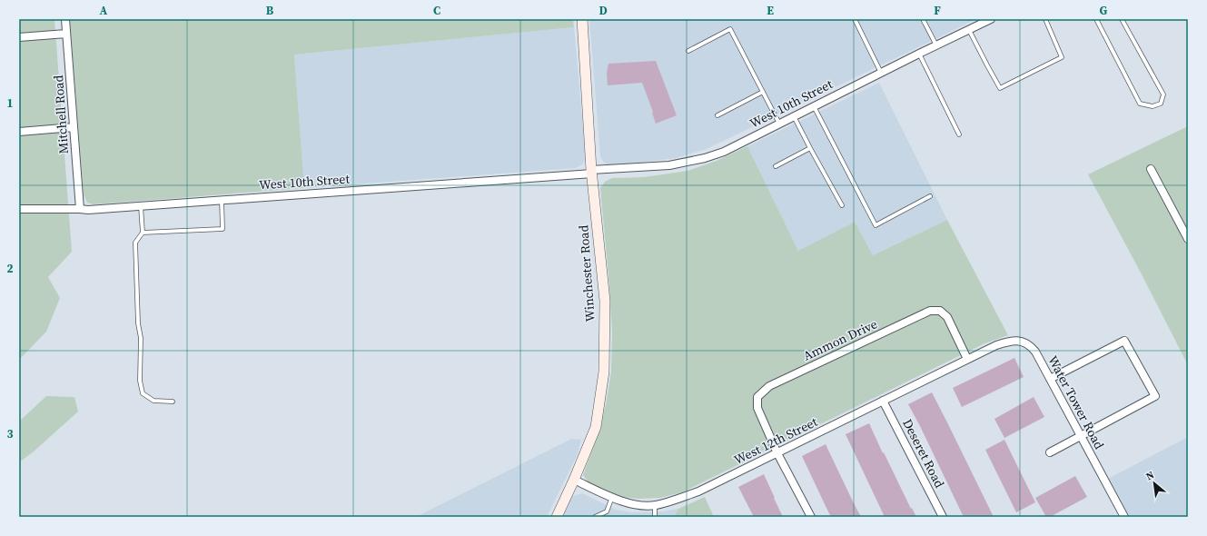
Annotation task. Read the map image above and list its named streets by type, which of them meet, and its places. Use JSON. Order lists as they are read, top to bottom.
{
  "streets": {
    "street": [
      "West 10th Street",
      "Mitchell Road",
      "Winchester Road",
      "Ammon Drive",
      "Water Tower Road",
      "West 12th Street",
      "Deseret Road"
    ]
  },
  "crossings": [
    ["West 10th Street", "Mitchell Road"],
    ["West 10th Street", "Winchester Road"],
    ["Winchester Road", "West 12th Street"],
    ["Ammon Drive", "West 12th Street"],
    ["Water Tower Road", "West 12th Street"],
    ["West 12th Street", "Deseret Road"]
  ],
  "north": "top left",
  "grid": {
    "columns": [
      "A",
      "B",
      "C",
      "D",
      "E",
      "F",
      "G"
    ],
    "rows": ["1", "2", "3"]
  }
}
